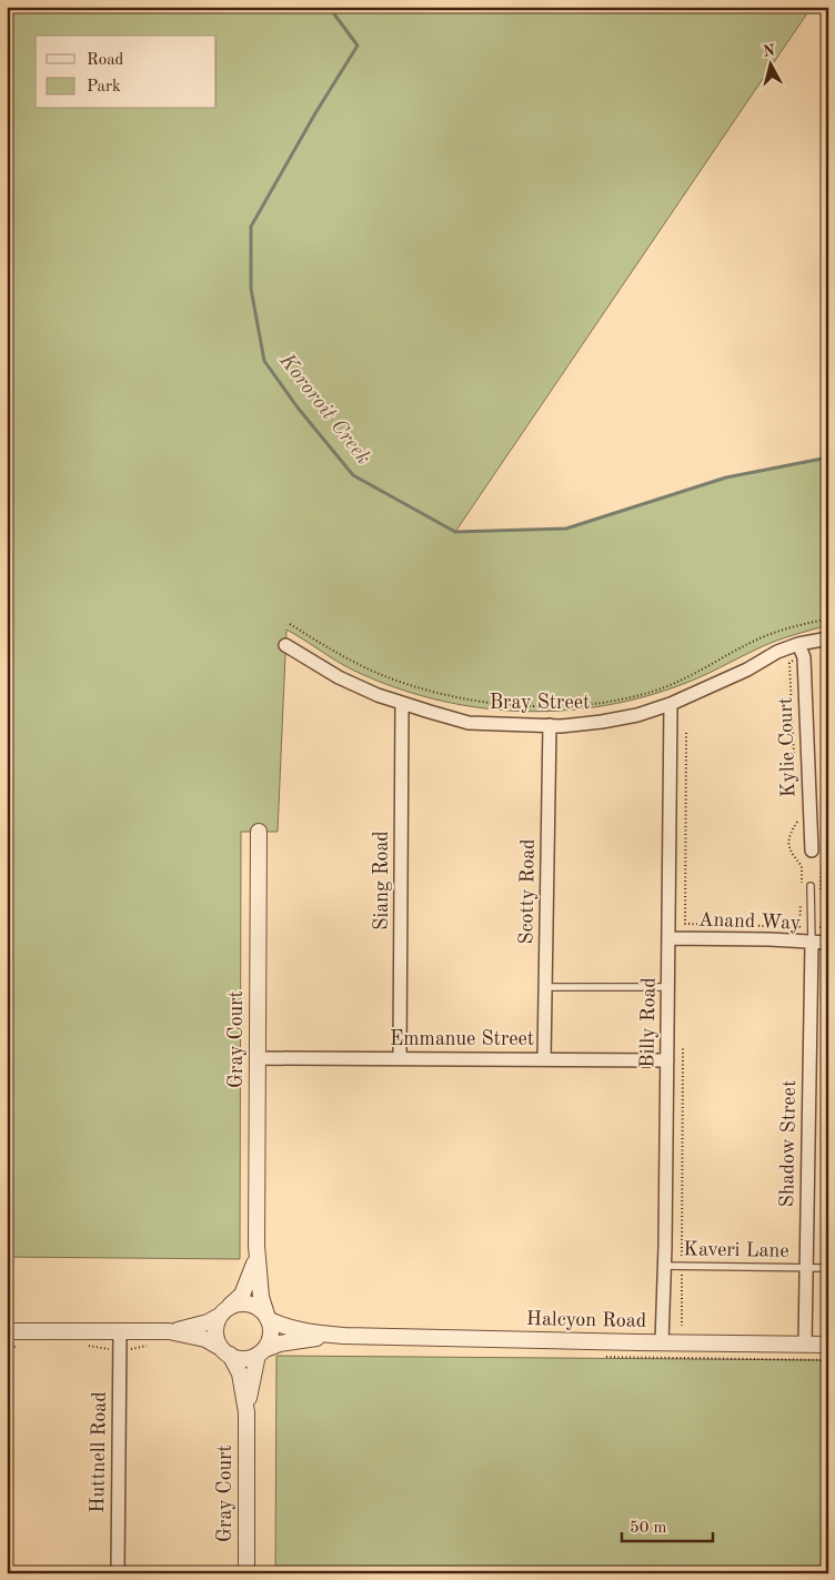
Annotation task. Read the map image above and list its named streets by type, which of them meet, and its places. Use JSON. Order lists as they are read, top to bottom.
{
  "streets": {
    "street": [
      "Bray Street",
      "Kylie Court",
      "Siang Road",
      "Scotty Road",
      "Anand Way",
      "Billy Road",
      "Gray Court",
      "Emmanue Street",
      "Shadow Street",
      "Halcyon Road",
      "Huttnell Road"
    ],
    "lane": ["Kaveri Lane"]
  },
  "crossings": [
    ["Bray Street", "Kylie Court"],
    ["Bray Street", "Siang Road"],
    ["Bray Street", "Scotty Road"],
    ["Bray Street", "Billy Road"],
    ["Siang Road", "Emmanue Street"],
    ["Scotty Road", "Emmanue Street"],
    ["Anand Way", "Billy Road"],
    ["Anand Way", "Shadow Street"],
    ["Billy Road", "Emmanue Street"],
    ["Billy Road", "Kaveri Lane"],
    ["Billy Road", "Halcyon Road"],
    ["Gray Court", "Emmanue Street"],
    ["Shadow Street", "Kaveri Lane"],
    ["Shadow Street", "Halcyon Road"]
  ],
  "water": ["Kororoit Creek"],
  "legend": ["Road", "Park"],
  "scale_bar": "50 m",
  "north": "top"
}
